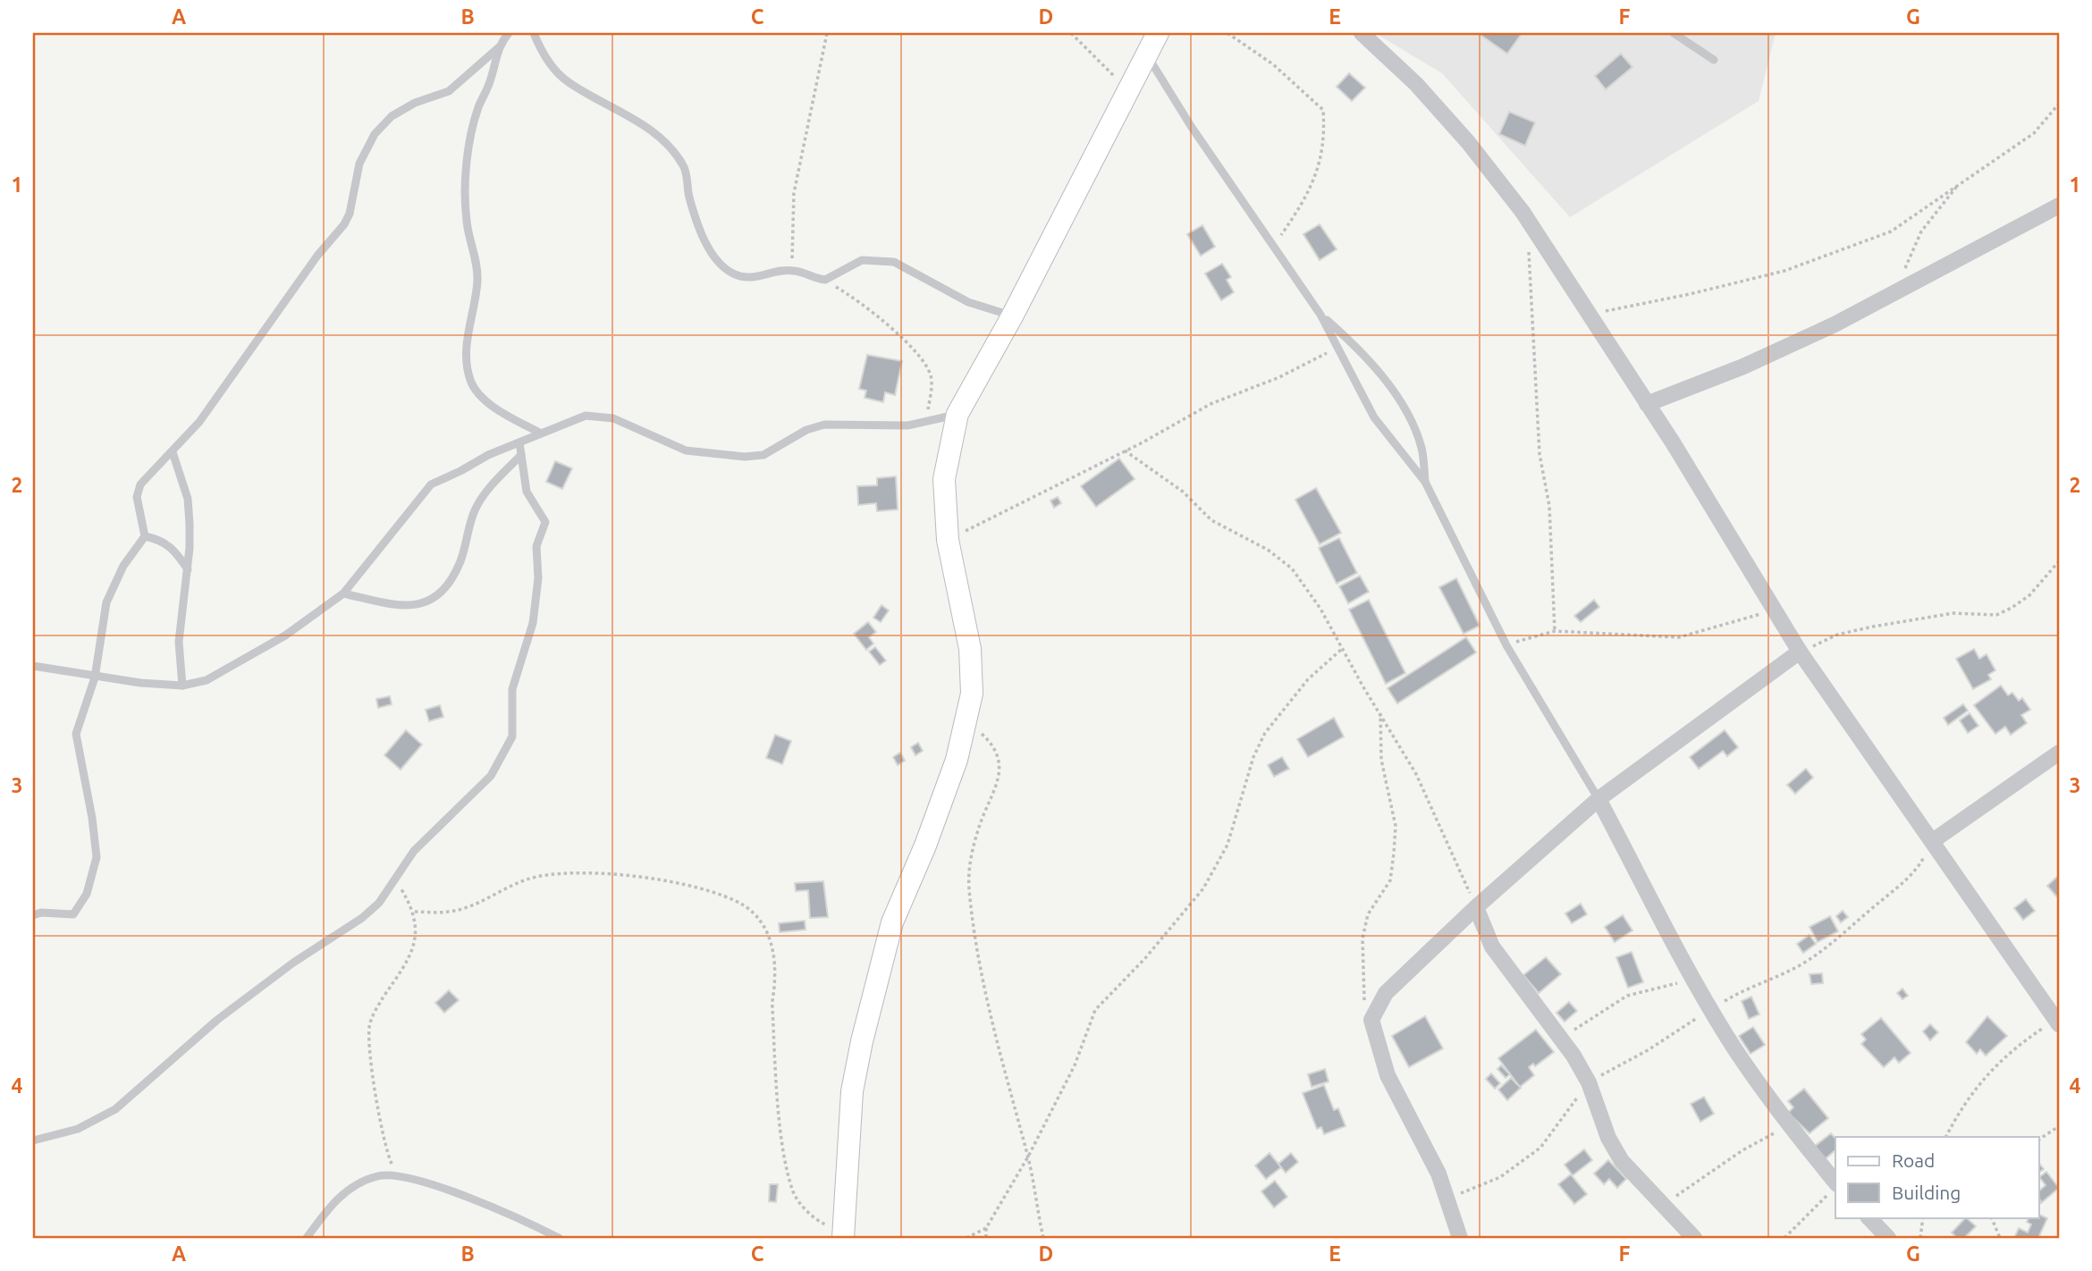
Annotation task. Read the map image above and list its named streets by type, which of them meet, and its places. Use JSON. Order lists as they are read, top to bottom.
{
  "legend": ["Road", "Building"],
  "grid": {
    "columns": [
      "A",
      "B",
      "C",
      "D",
      "E",
      "F",
      "G"
    ],
    "rows": [
      "1",
      "2",
      "3",
      "4"
    ]
  }
}
